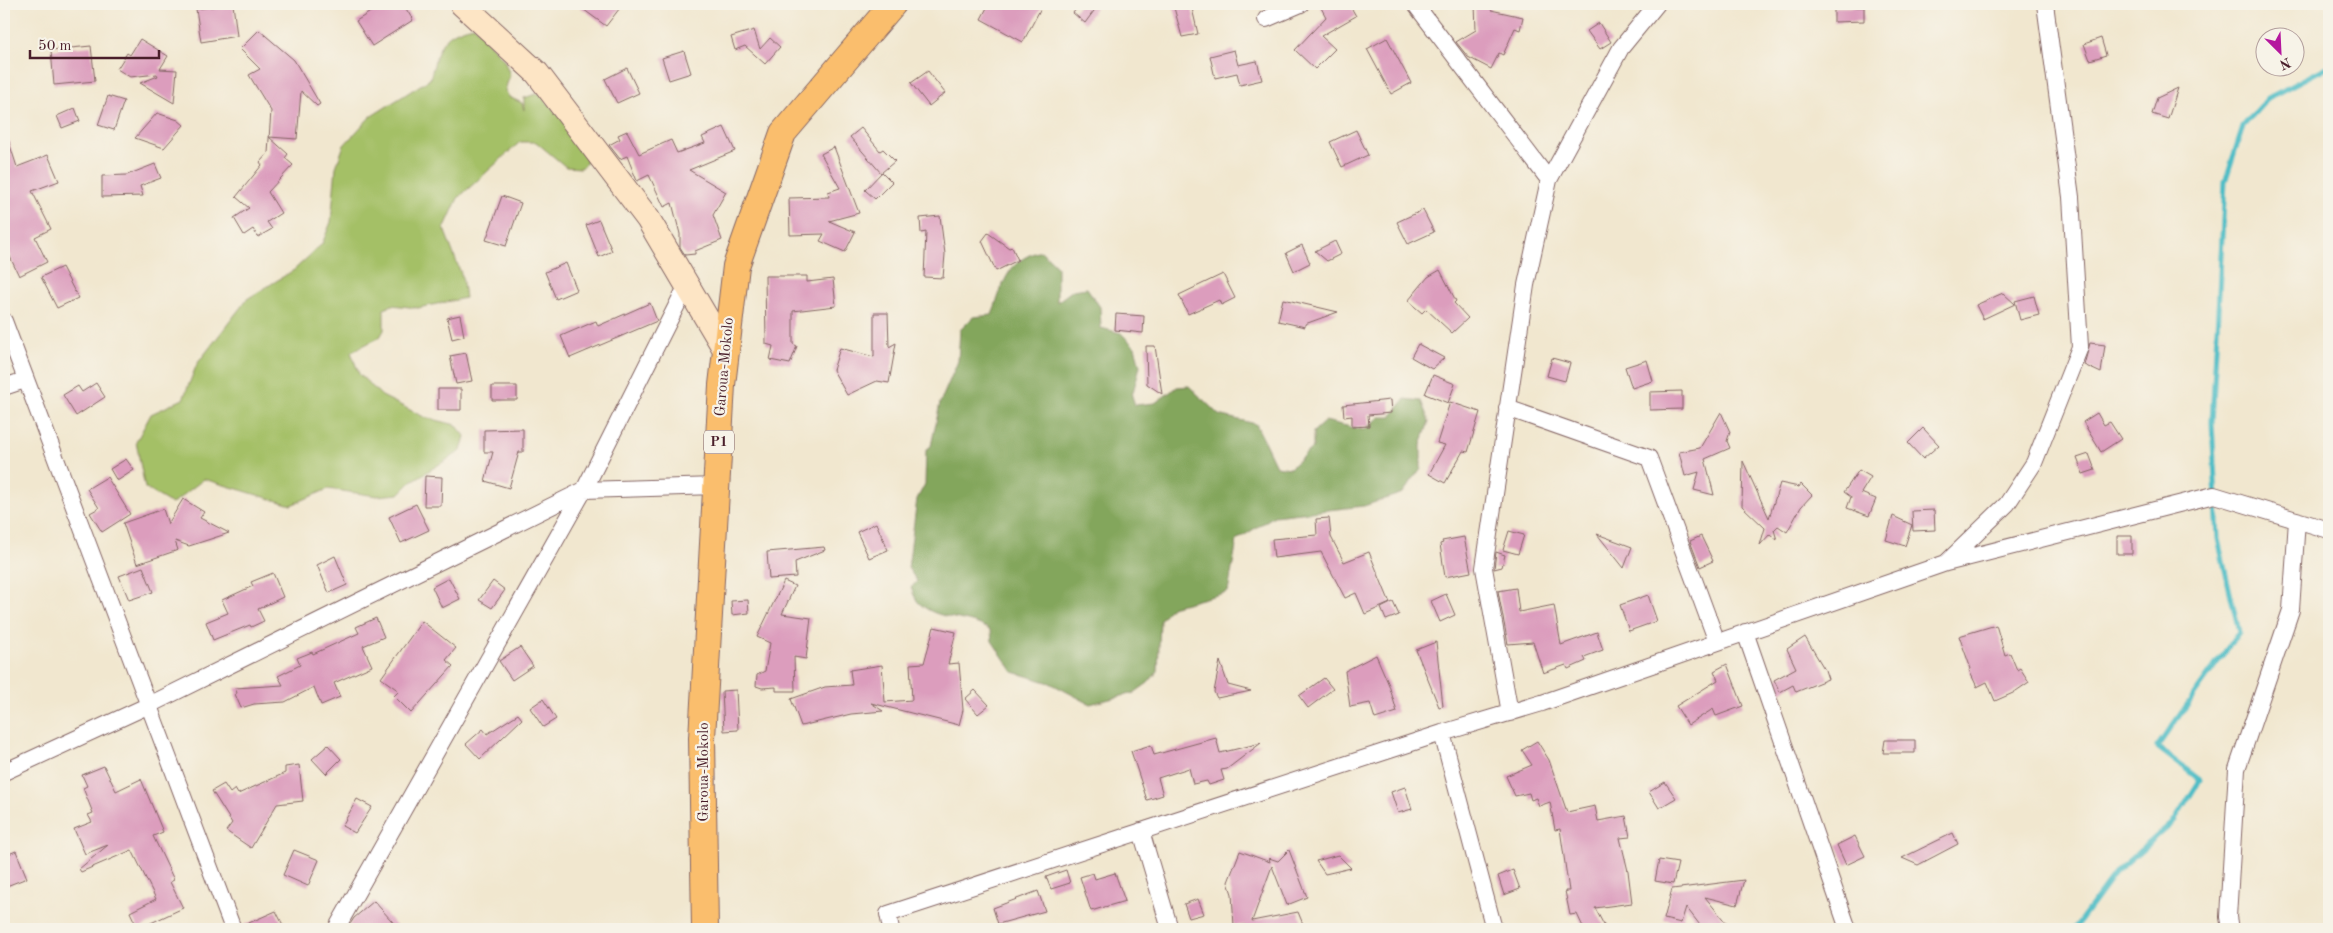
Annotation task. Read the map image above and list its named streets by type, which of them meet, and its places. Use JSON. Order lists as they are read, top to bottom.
{
  "streets": {
    "main road": ["Garoua-Mokolo", "P1"]
  },
  "scale_bar": "50 m",
  "north": "bottom right"
}
